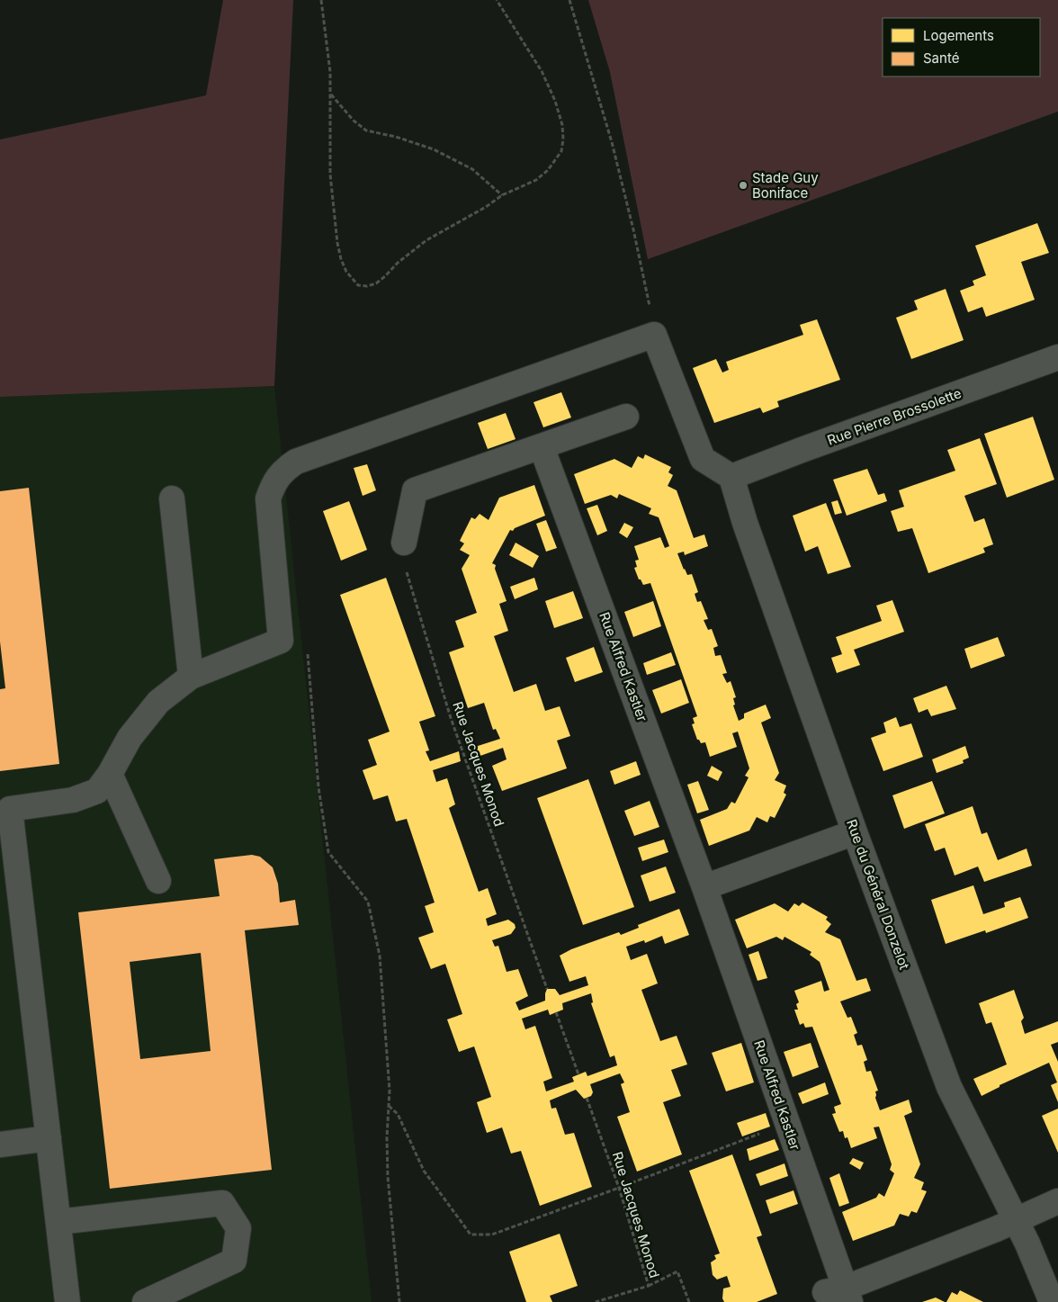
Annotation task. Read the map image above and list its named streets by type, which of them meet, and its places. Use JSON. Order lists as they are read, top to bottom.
{
  "streets": {
    "street": ["Rue Pierre Brossolette", "Rue Alfred Kastler", "Rue du Général Donzelot"],
    "path": ["Rue Jacques Monod"]
  },
  "crossings": [
    ["Rue Pierre Brossolette", "Rue du Général Donzelot"]
  ],
  "places": ["Stade Guy Boniface"],
  "legend": ["Logements", "Santé"]
}
